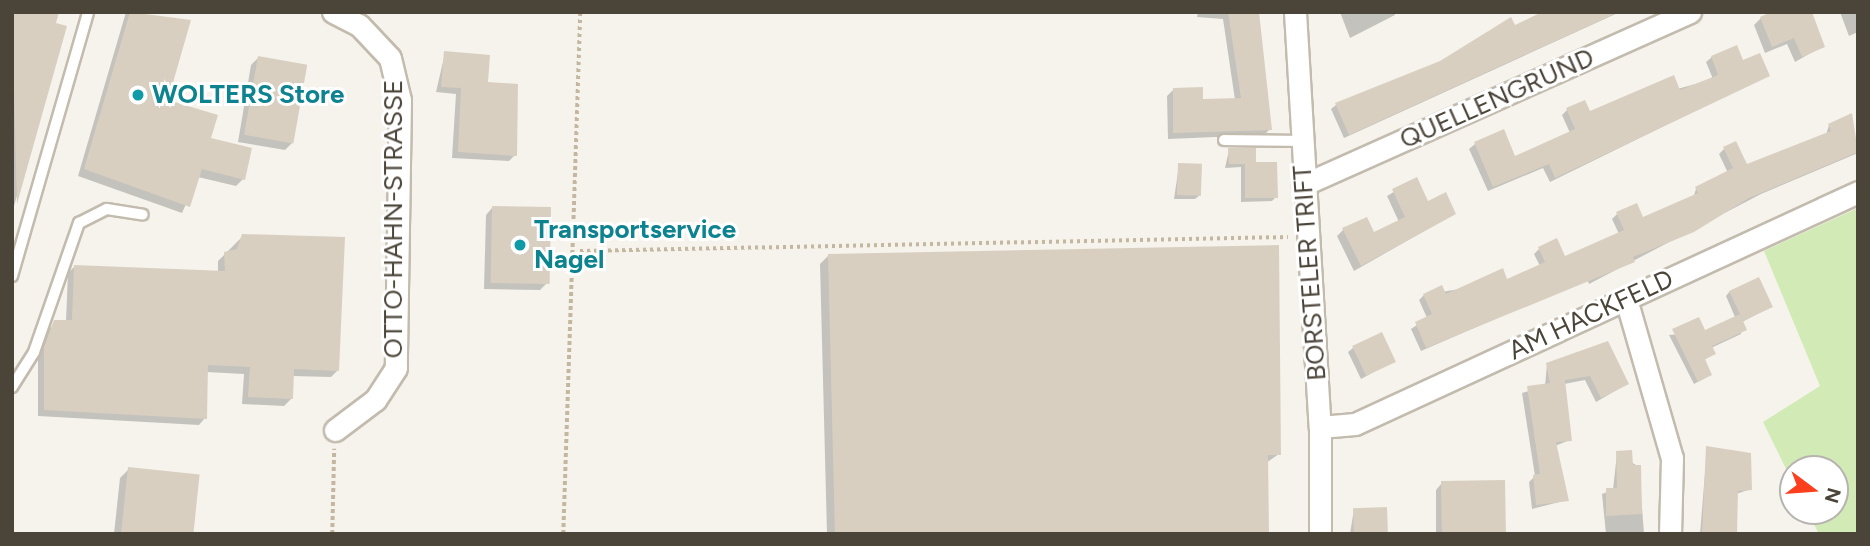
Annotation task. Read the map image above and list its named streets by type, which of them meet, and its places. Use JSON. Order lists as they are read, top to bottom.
{
  "streets": {
    "street": [
      "QUELLENGRUND",
      "OTTO-HAHN-STRASSE",
      "BORSTELER TRIFT",
      "AM HACKFELD"
    ]
  },
  "crossings": [
    ["QUELLENGRUND", "BORSTELER TRIFT"],
    ["BORSTELER TRIFT", "AM HACKFELD"]
  ],
  "places": ["WOLTERS Store", "Transportservice Nagel"],
  "north": "right"
}
